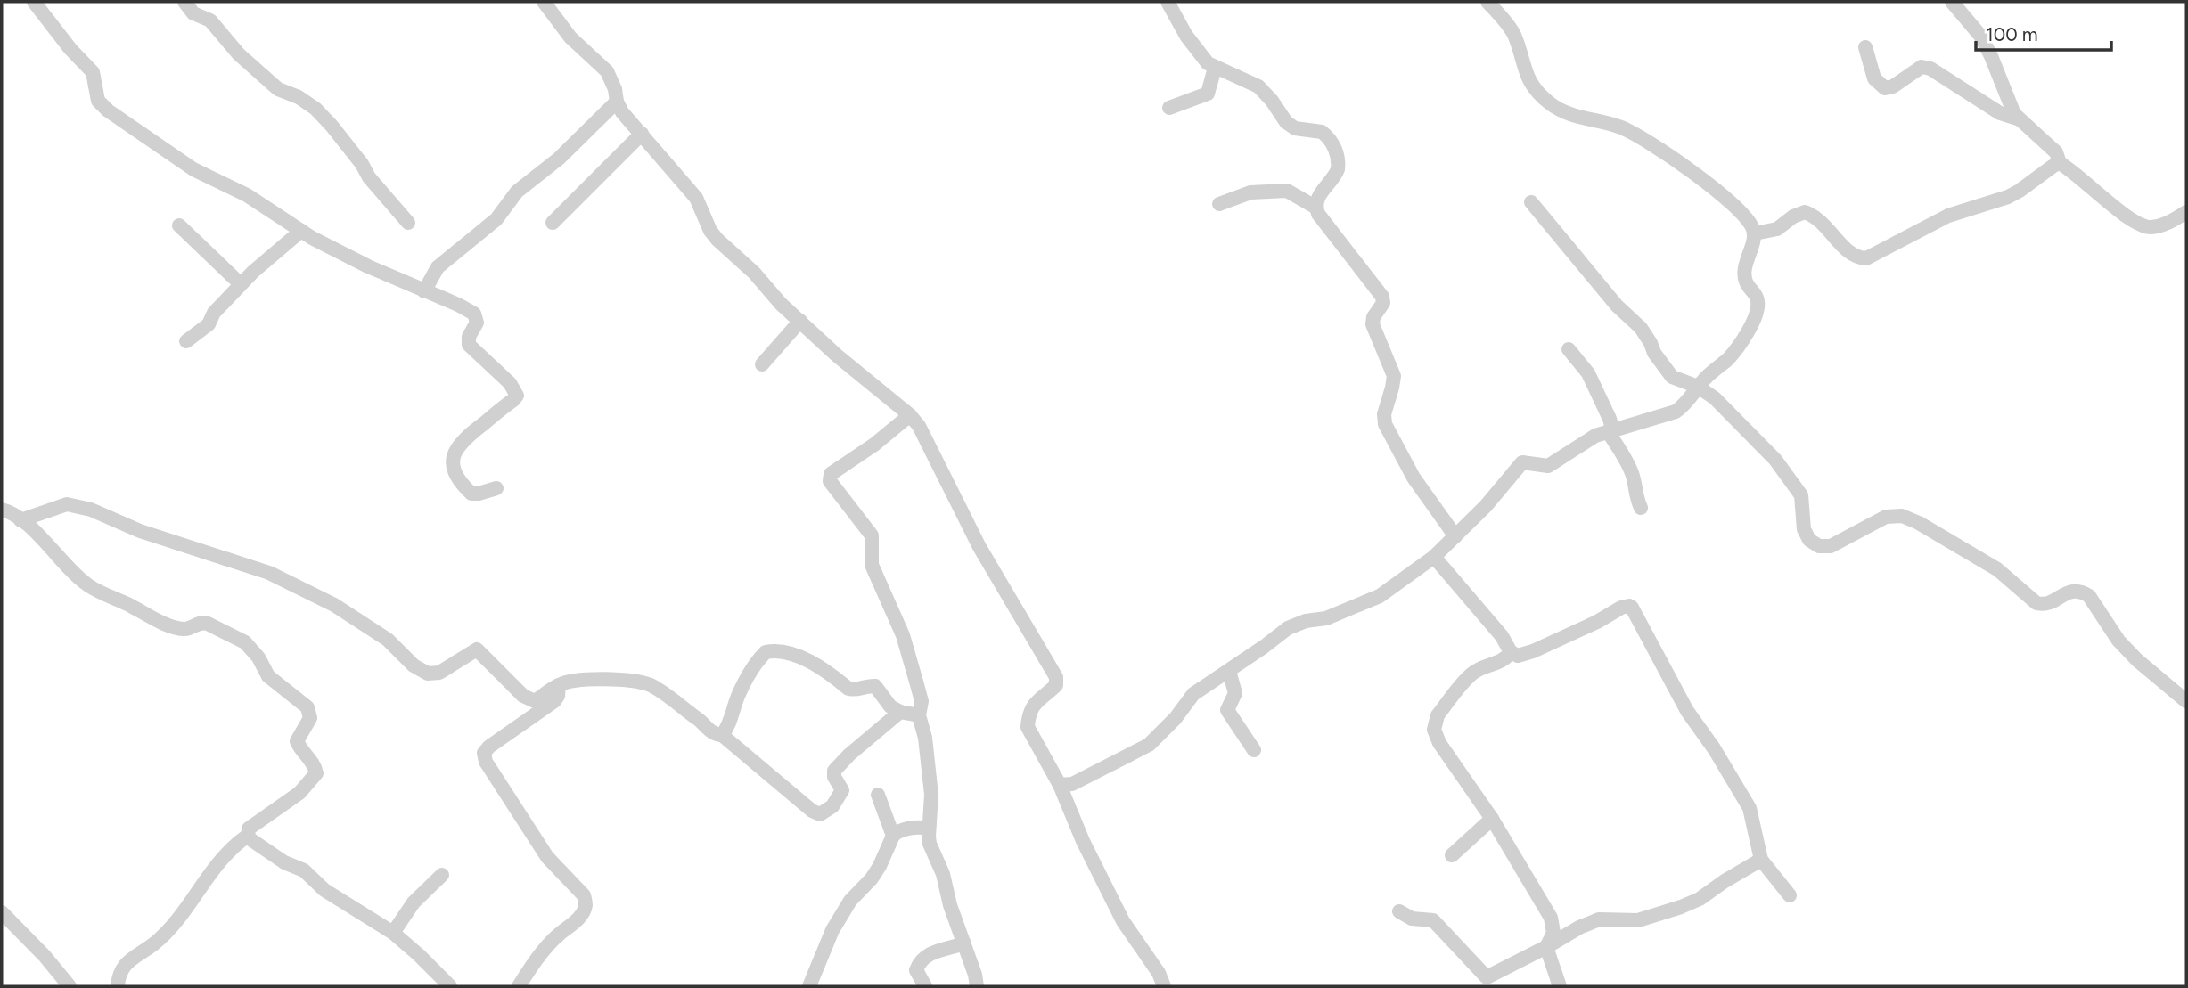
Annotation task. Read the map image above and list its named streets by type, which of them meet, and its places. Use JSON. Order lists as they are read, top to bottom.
{
  "scale_bar": "100 m"
}
